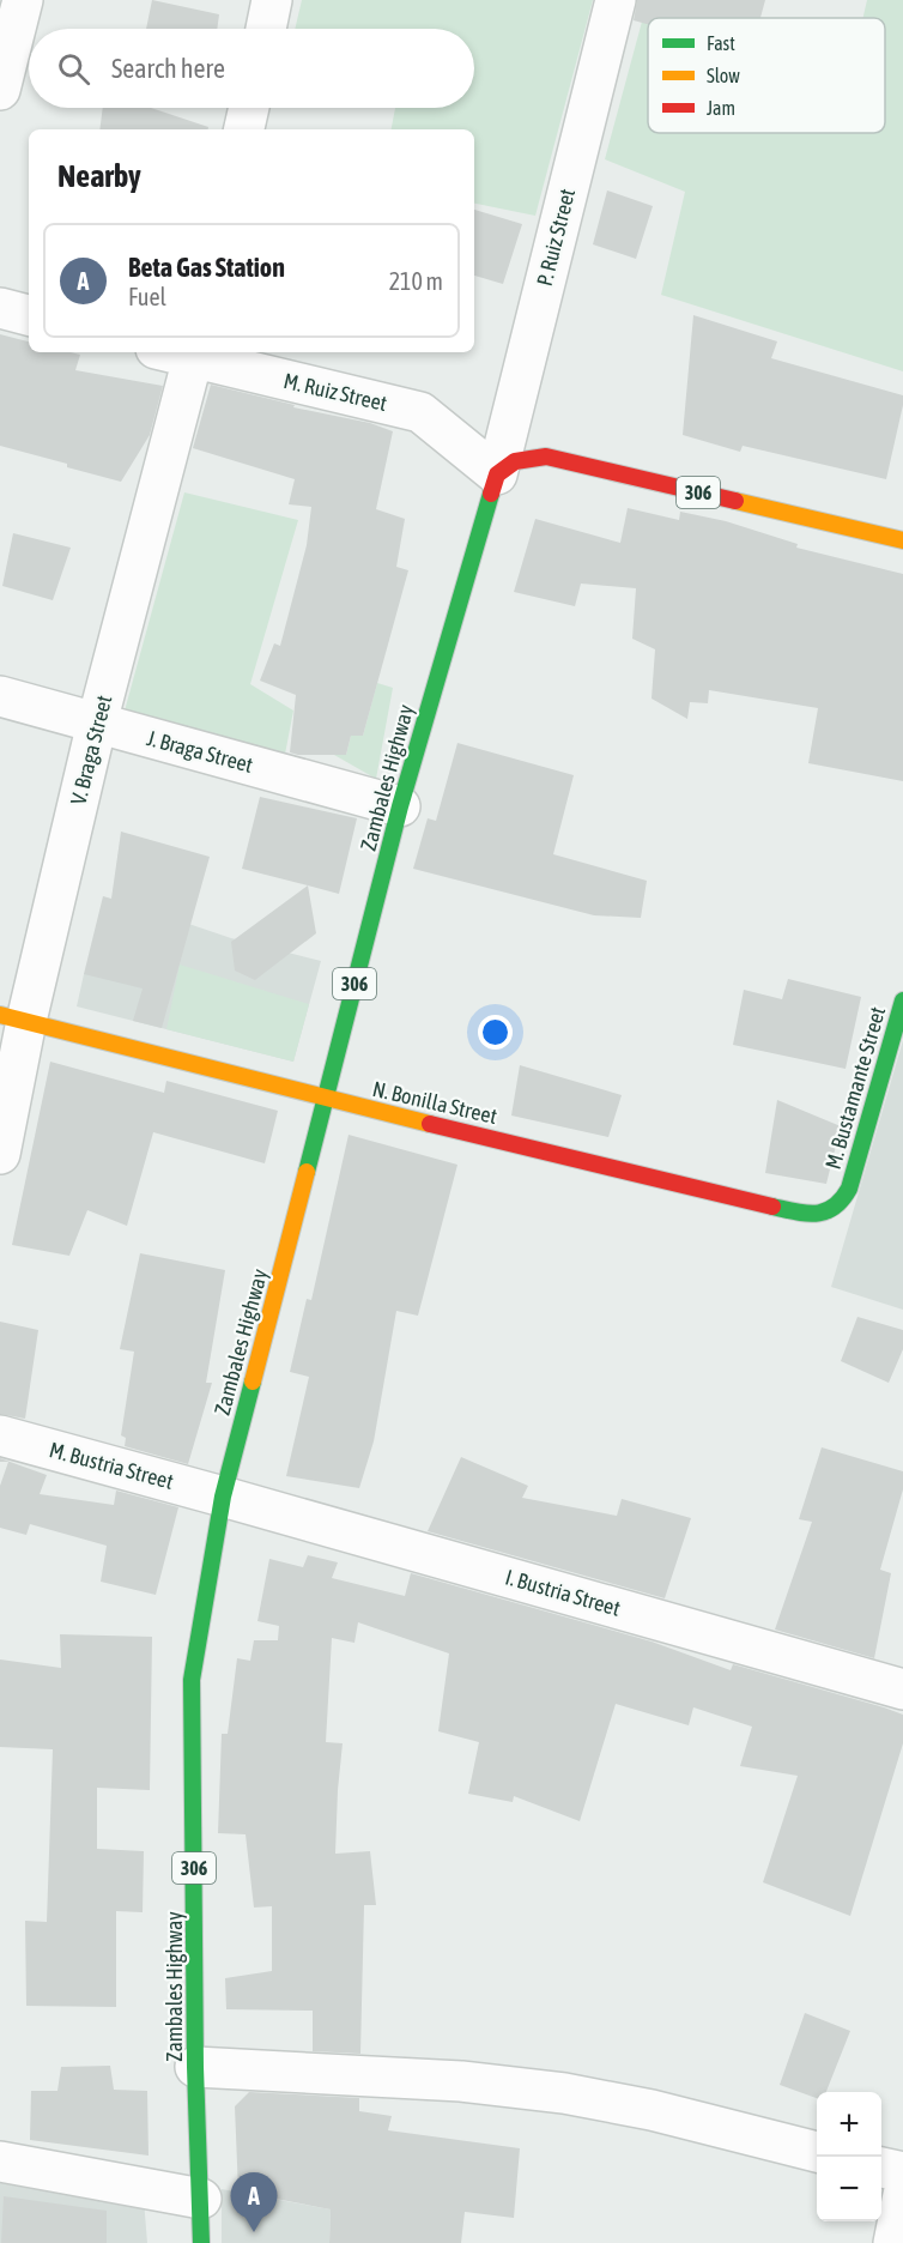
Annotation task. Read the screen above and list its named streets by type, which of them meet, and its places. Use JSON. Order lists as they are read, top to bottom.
{
  "streets": {
    "main road": [
      "306",
      "Zambales Highway",
      "M. Bustamante Street",
      "N. Bonilla Street"
    ],
    "street": [
      "P. Ruiz Street",
      "M. Ruiz Street",
      "V. Braga Street",
      "J. Braga Street",
      "M. Bustria Street",
      "I. Bustria Street"
    ]
  },
  "crossings": [
    ["P. Ruiz Street", "M. Ruiz Street"],
    ["P. Ruiz Street", "306"],
    ["P. Ruiz Street", "Zambales Highway"],
    ["M. Ruiz Street", "306"],
    ["M. Ruiz Street", "V. Braga Street"],
    ["M. Ruiz Street", "Zambales Highway"],
    ["306", "Zambales Highway"],
    ["V. Braga Street", "J. Braga Street"],
    ["V. Braga Street", "N. Bonilla Street"],
    ["J. Braga Street", "Zambales Highway"],
    ["Zambales Highway", "N. Bonilla Street"],
    ["Zambales Highway", "M. Bustria Street"],
    ["Zambales Highway", "I. Bustria Street"],
    ["M. Bustamante Street", "N. Bonilla Street"],
    ["M. Bustria Street", "I. Bustria Street"]
  ],
  "legend": ["Fast", "Slow", "Jam"],
  "page": {
    "search": "Search here",
    "heading": "Nearby",
    "list": [
      {
        "mark": "A",
        "name": "Beta Gas Station",
        "note": "Fuel",
        "value": "210 m"
      }
    ],
    "map_buttons": ["+", "−"],
    "pins": "A"
  }
}
